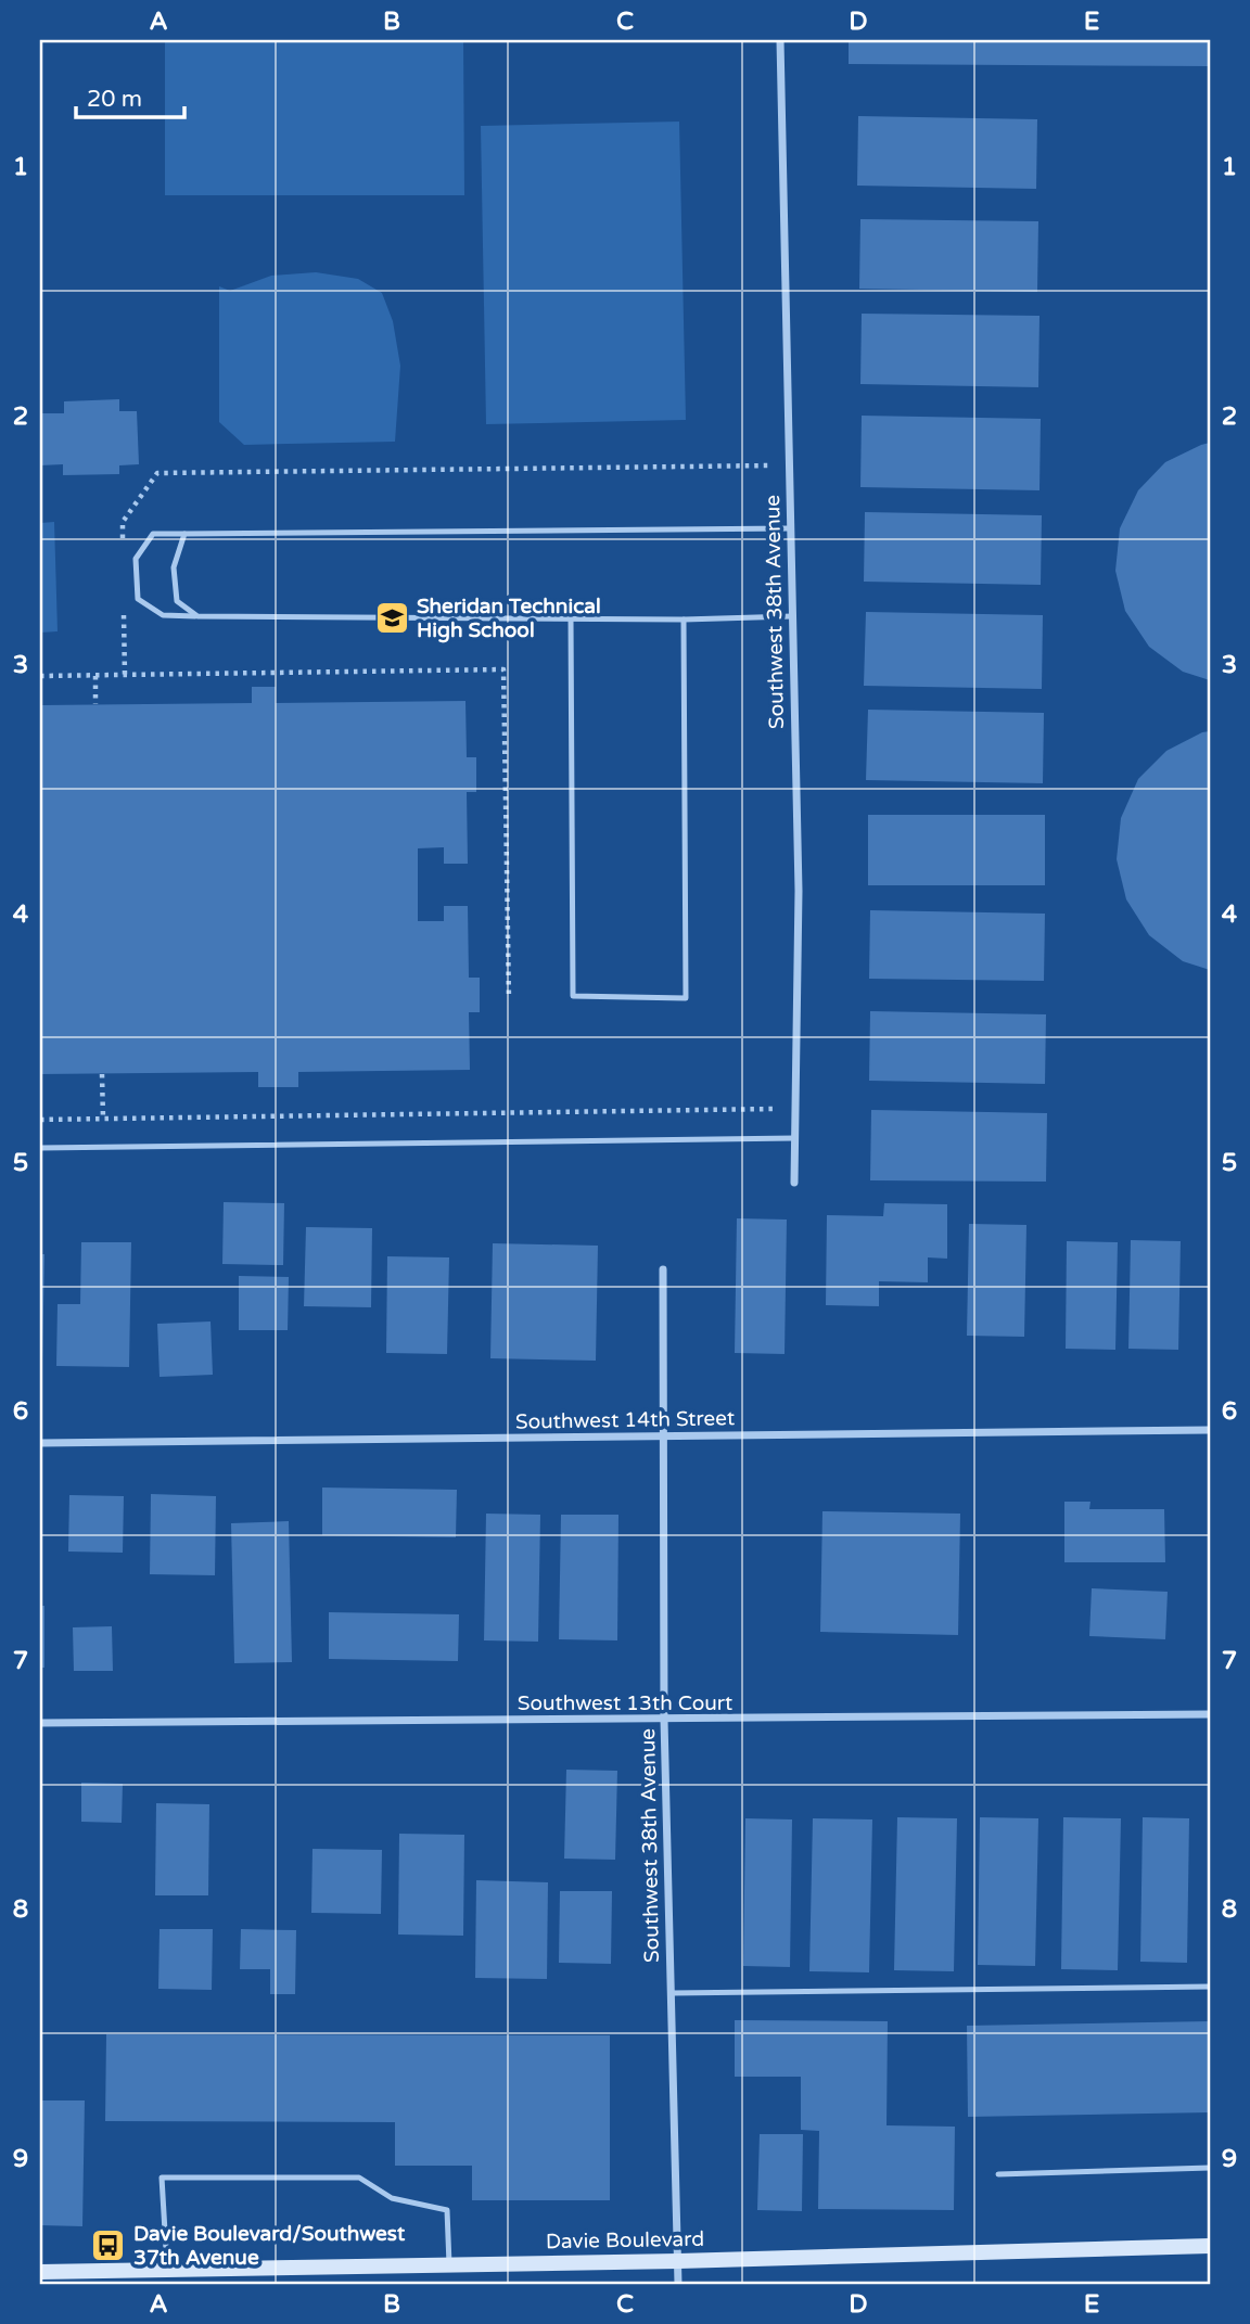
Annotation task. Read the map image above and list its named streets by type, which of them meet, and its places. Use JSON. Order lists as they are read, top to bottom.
{
  "streets": {
    "main road": ["Davie Boulevard"],
    "street": ["Southwest 38th Avenue", "Southwest 14th Street", "Southwest 13th Court"]
  },
  "crossings": [
    ["Southwest 38th Avenue", "Southwest 14th Street"],
    ["Southwest 38th Avenue", "Southwest 13th Court"],
    ["Southwest 38th Avenue", "Davie Boulevard"]
  ],
  "places": {
    "school or university": ["Sheridan Technical High School"],
    "bus stop": ["Davie Boulevard/Southwest 37th Avenue"]
  },
  "scale_bar": "20 m",
  "grid": {
    "columns": [
      "A",
      "B",
      "C",
      "D",
      "E"
    ],
    "rows": [
      "1",
      "2",
      "3",
      "4",
      "5",
      "6",
      "7",
      "8",
      "9"
    ]
  }
}
